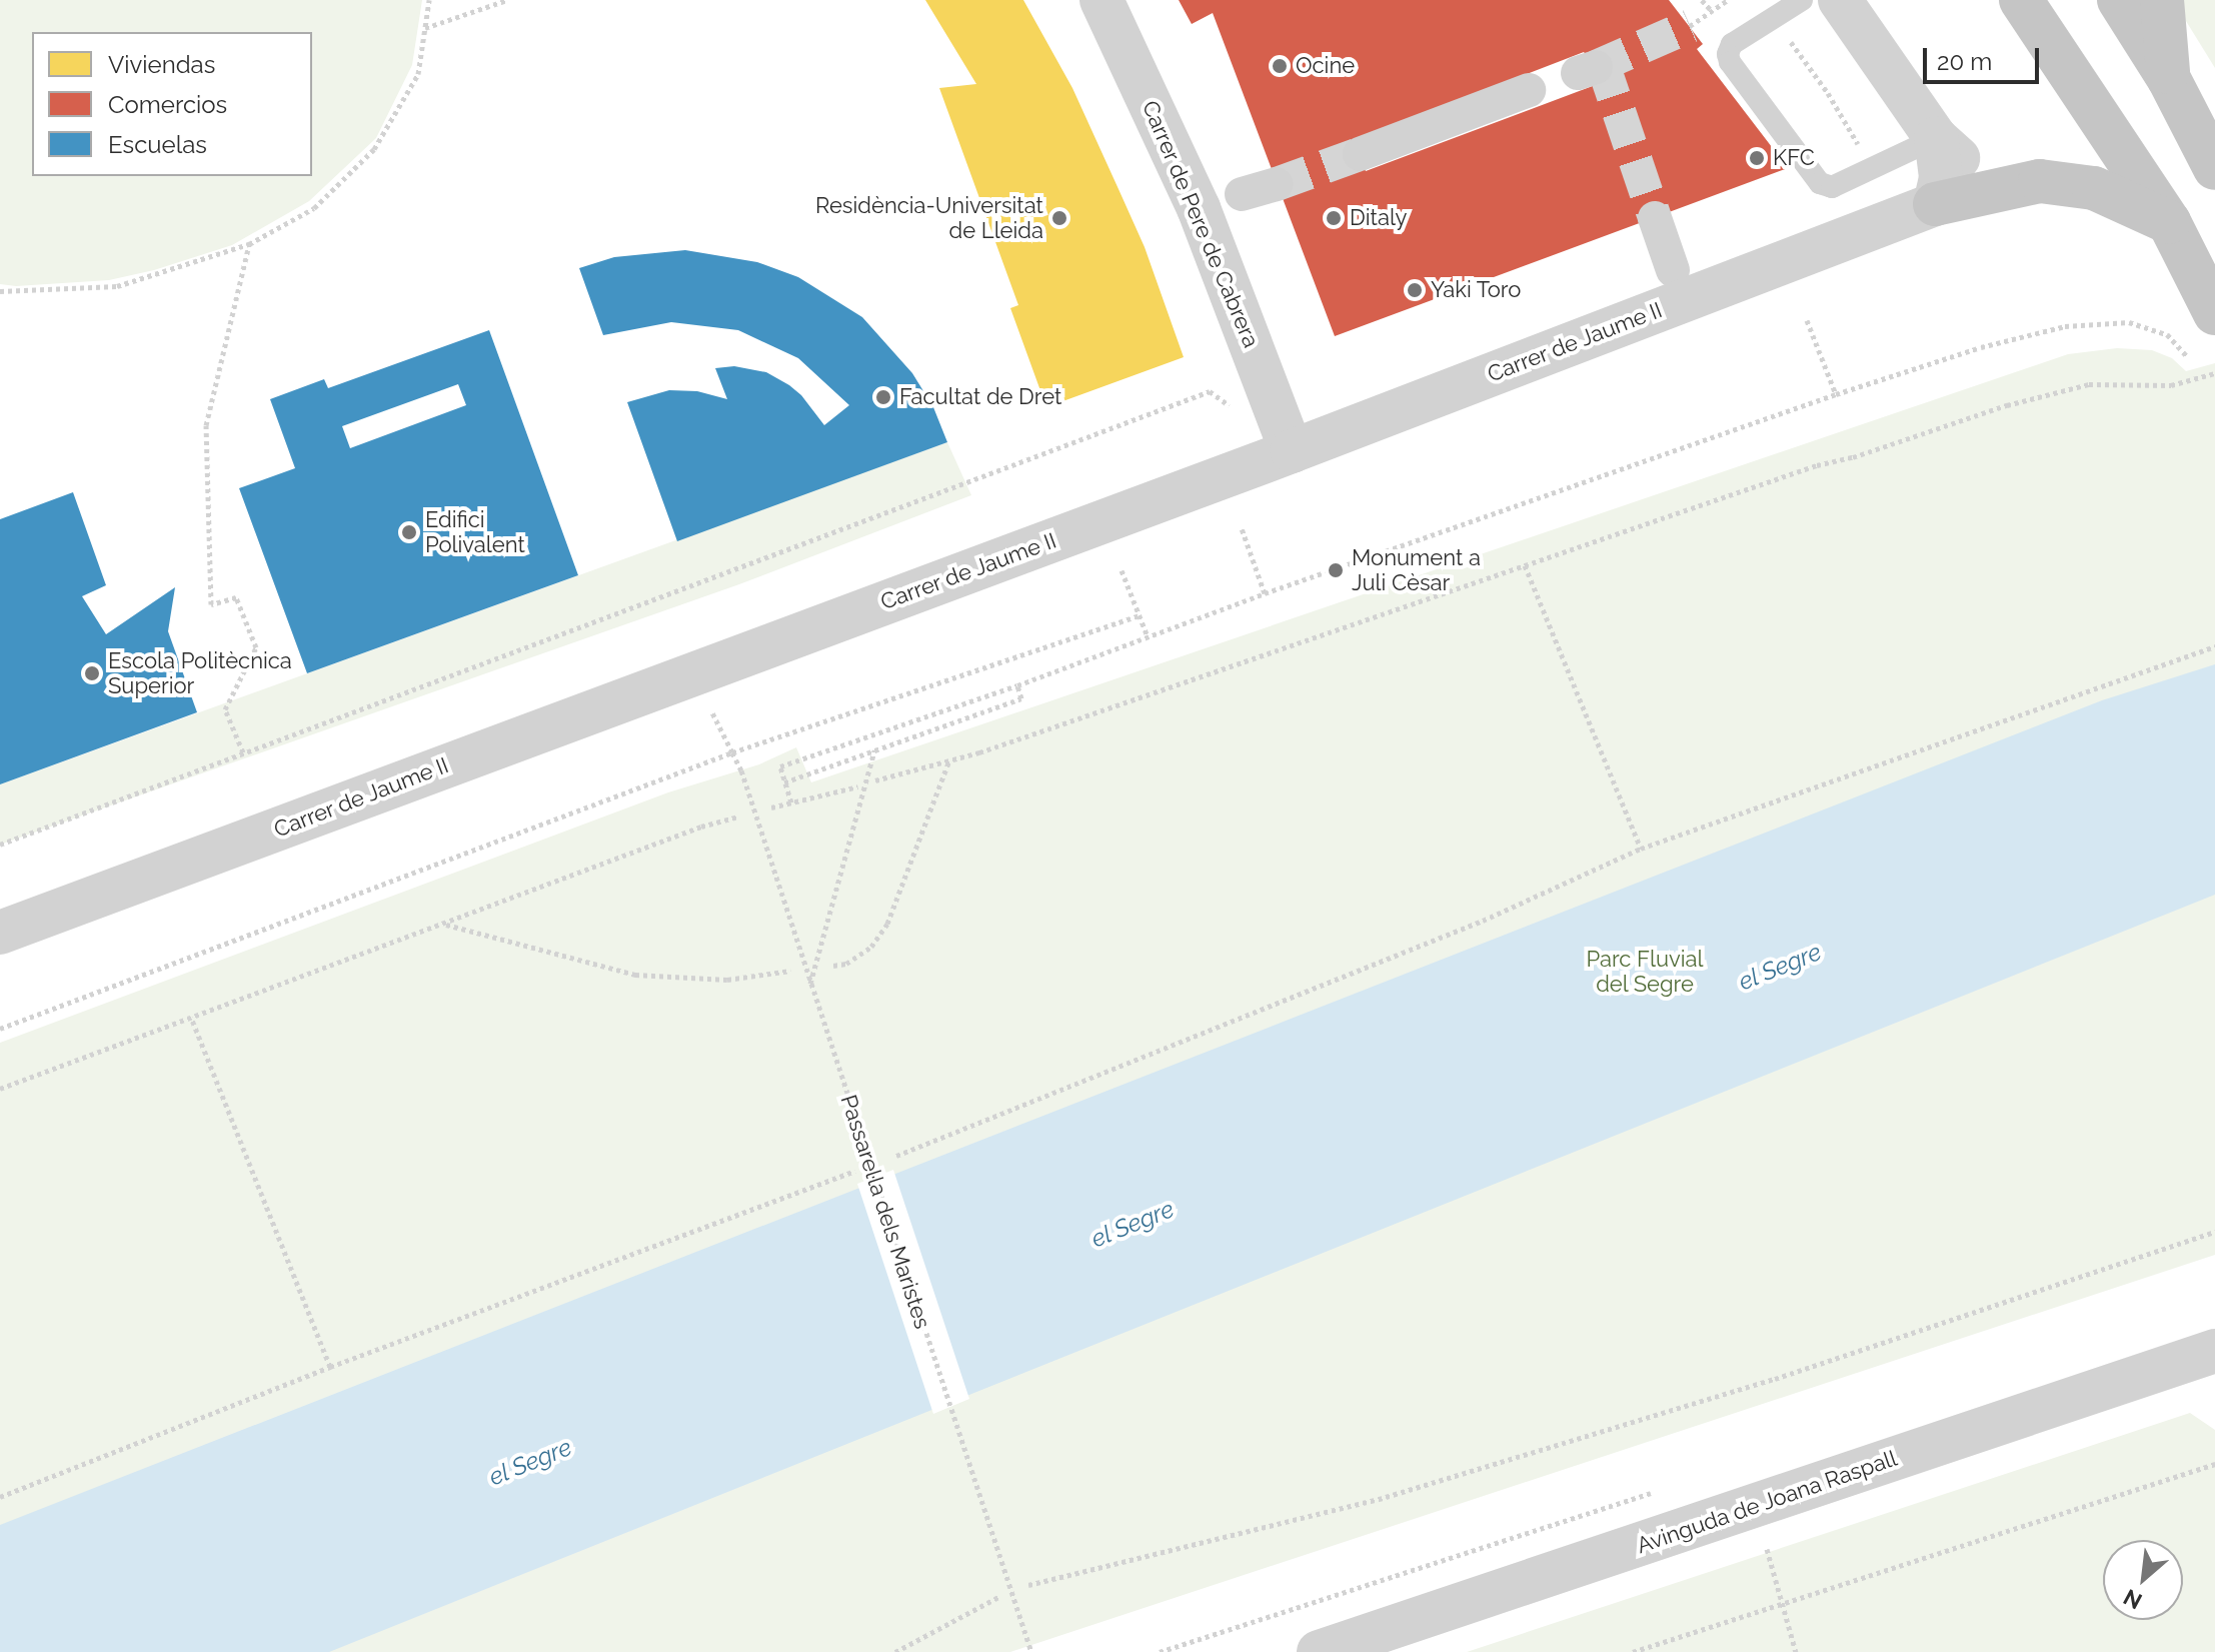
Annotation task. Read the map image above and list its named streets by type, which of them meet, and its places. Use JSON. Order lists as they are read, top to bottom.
{
  "streets": {
    "street": ["Carrer de Pere de Cabrera", "Carrer de Jaume II", "Avinguda de Joana Raspall"],
    "path": ["Passarel·la dels Maristes"]
  },
  "crossings": [
    ["Carrer de Pere de Cabrera", "Carrer de Jaume II"]
  ],
  "water": ["el Segre"],
  "parks": ["Parc Fluvial del Segre"],
  "places": [
    "Ocine",
    "KFC",
    "Residència-Universitat de Lleida",
    "Ditaly",
    "Yaki Toro",
    "Facultat de Dret",
    "Edifici Polivalent",
    "Monument a Juli Cèsar",
    "Escola Politècnica Superior"
  ],
  "legend": ["Viviendas", "Comercios", "Escuelas"],
  "scale_bar": "20 m",
  "north": "bottom left"
}
